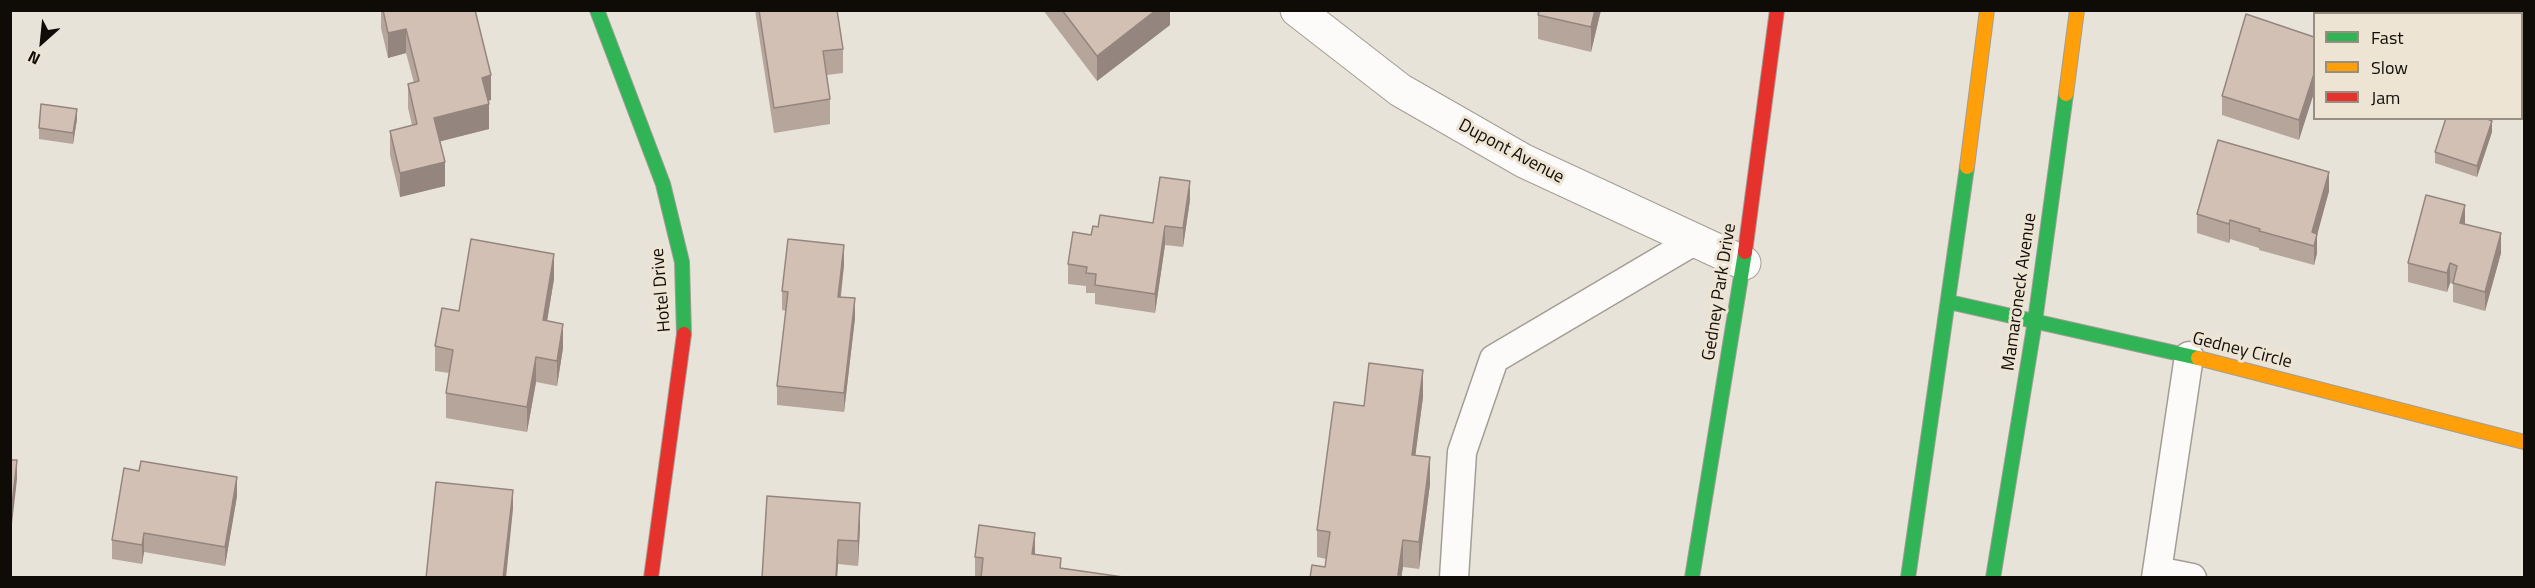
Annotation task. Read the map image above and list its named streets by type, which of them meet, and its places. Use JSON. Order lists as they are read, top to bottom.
{
  "streets": {
    "street": [
      "Dupont Avenue",
      "Hotel Drive",
      "Gedney Park Drive",
      "Mamaroneck Avenue",
      "Gedney Circle"
    ]
  },
  "crossings": [
    ["Dupont Avenue", "Gedney Park Drive"],
    ["Mamaroneck Avenue", "Gedney Circle"]
  ],
  "legend": ["Fast", "Slow", "Jam"],
  "north": "bottom left"
}
